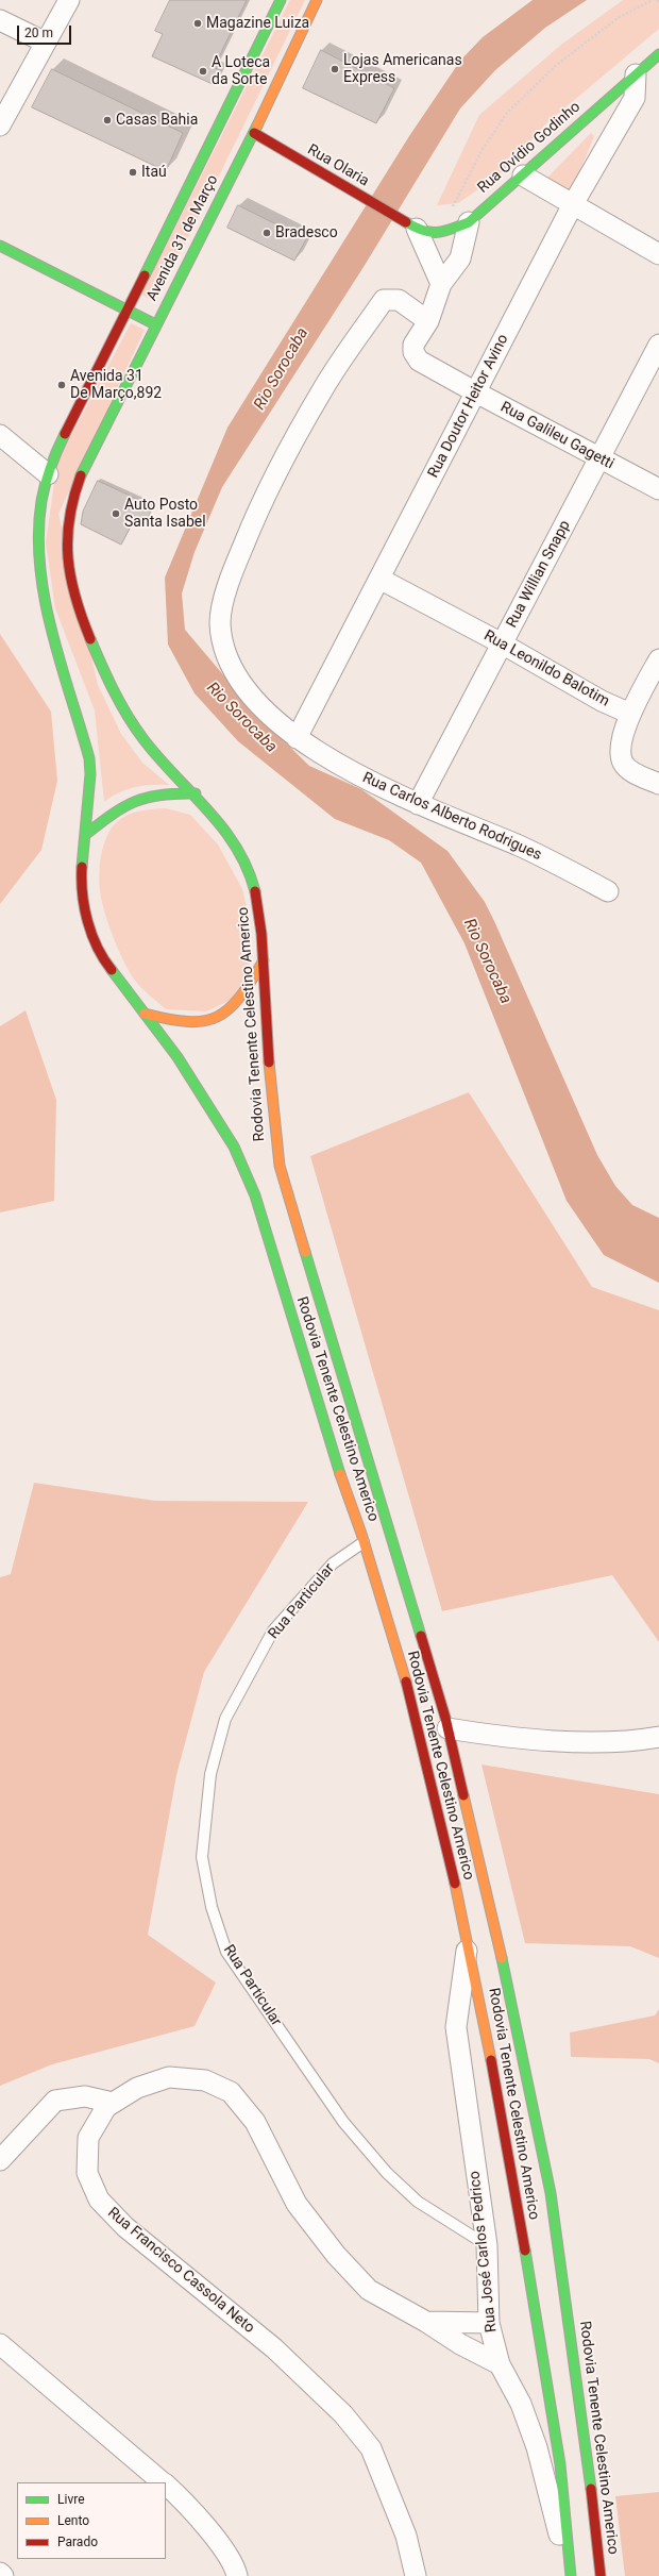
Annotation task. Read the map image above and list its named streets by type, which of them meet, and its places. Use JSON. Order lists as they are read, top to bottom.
{
  "streets": {
    "main road": [
      "Rua Ovídio Godinho",
      "Rua Olaria",
      "Avenida 31 de Março",
      "Rodovia Tenente Celestino Americo"
    ],
    "street": [
      "Rua Doutor Heitor Avino",
      "Rua Galileu Gagetti",
      "Rua Willian Snapp",
      "Rua Leonildo Balotim",
      "Rua Carlos Alberto Rodrigues",
      "Rua José Carlos Pedrico",
      "Rua Francisco Cassola Neto"
    ],
    "lane": ["Rua Particular"]
  },
  "crossings": [
    ["Rua Ovídio Godinho", "Rua Doutor Heitor Avino"],
    ["Rua Ovídio Godinho", "Rua Galileu Gagetti"],
    ["Rua Olaria", "Avenida 31 de Março"],
    ["Avenida 31 de Março", "Rodovia Tenente Celestino Americo"],
    ["Rua Doutor Heitor Avino", "Rua Galileu Gagetti"],
    ["Rua Doutor Heitor Avino", "Rua Leonildo Balotim"],
    ["Rua Doutor Heitor Avino", "Rua Carlos Alberto Rodrigues"],
    ["Rua Galileu Gagetti", "Rua Willian Snapp"],
    ["Rua Galileu Gagetti", "Rua Carlos Alberto Rodrigues"],
    ["Rua Willian Snapp", "Rua Leonildo Balotim"],
    ["Rua Willian Snapp", "Rua Carlos Alberto Rodrigues"],
    ["Rodovia Tenente Celestino Americo", "Rua Particular"],
    ["Rodovia Tenente Celestino Americo", "Rua José Carlos Pedrico"],
    ["Rua Particular", "Rua José Carlos Pedrico"],
    ["Rua José Carlos Pedrico", "Rua Francisco Cassola Neto"]
  ],
  "water": ["Rio Sorocaba"],
  "places": [
    "Magazine Luiza",
    "Lojas Americanas Express",
    "A Loteca da Sorte",
    "Casas Bahia",
    "Itaú",
    "Bradesco",
    "Avenida 31 De Março,892",
    "Auto Posto Santa Isabel"
  ],
  "legend": ["Livre", "Lento", "Parado"],
  "scale_bar": "20 m"
}
